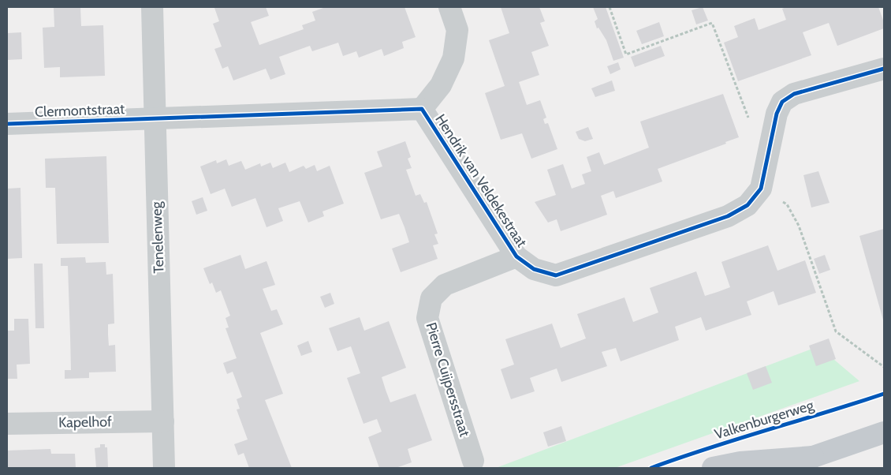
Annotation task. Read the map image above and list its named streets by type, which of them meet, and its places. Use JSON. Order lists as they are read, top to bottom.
{
  "streets": {
    "street": [
      "Clermontstraat",
      "Hendrik van Veldekestraat",
      "Tenelenweg",
      "Pierre Cuijpersstraat",
      "Kapelhof"
    ],
    "cycle path": ["Valkenburgerweg"]
  },
  "crossings": [
    ["Clermontstraat", "Hendrik van Veldekestraat"],
    ["Clermontstraat", "Tenelenweg"],
    ["Hendrik van Veldekestraat", "Tenelenweg"],
    ["Hendrik van Veldekestraat", "Pierre Cuijpersstraat"],
    ["Tenelenweg", "Kapelhof"]
  ]
}
